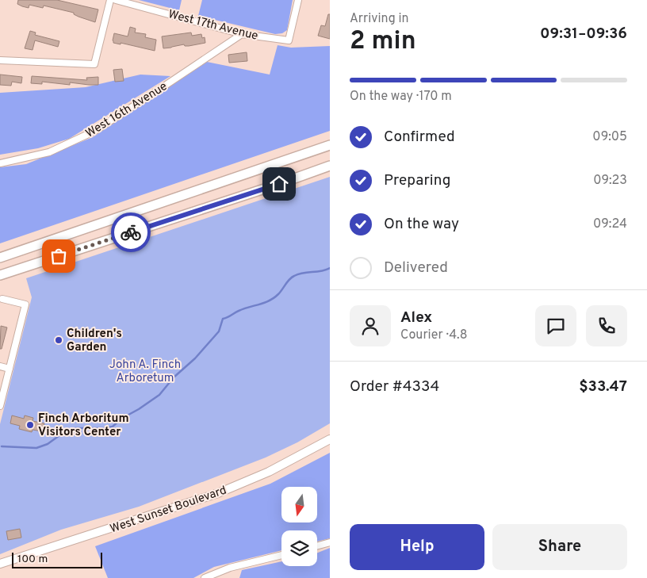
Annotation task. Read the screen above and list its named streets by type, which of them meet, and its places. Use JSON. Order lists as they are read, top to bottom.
{
  "streets": {
    "main road": ["West Sunset Boulevard"],
    "street": ["West 17th Avenue", "West 16th Avenue"]
  },
  "crossings": [
    ["West 17th Avenue", "West 16th Avenue"]
  ],
  "parks": ["John A. Finch Arboretum"],
  "places": ["Children's Garden", "Finch Arboritum Visitors Center"],
  "scale_bar": "100 m",
  "north": "bottom",
  "page": {
    "heading": ["2 min", "Arriving in", "09:31–09:36"],
    "panel": [
      "Alex",
      "Courier · 4.8",
      "Order #4334",
      "$33.47"
    ],
    "bar": "On the way · 170 m",
    "list": [
      ["Confirmed", "09:05"],
      ["Preparing", "09:23"],
      ["On the way", "09:24"],
      "Delivered"
    ],
    "buttons": ["Help", "Share"],
    "scale": "100 m"
  }
}
